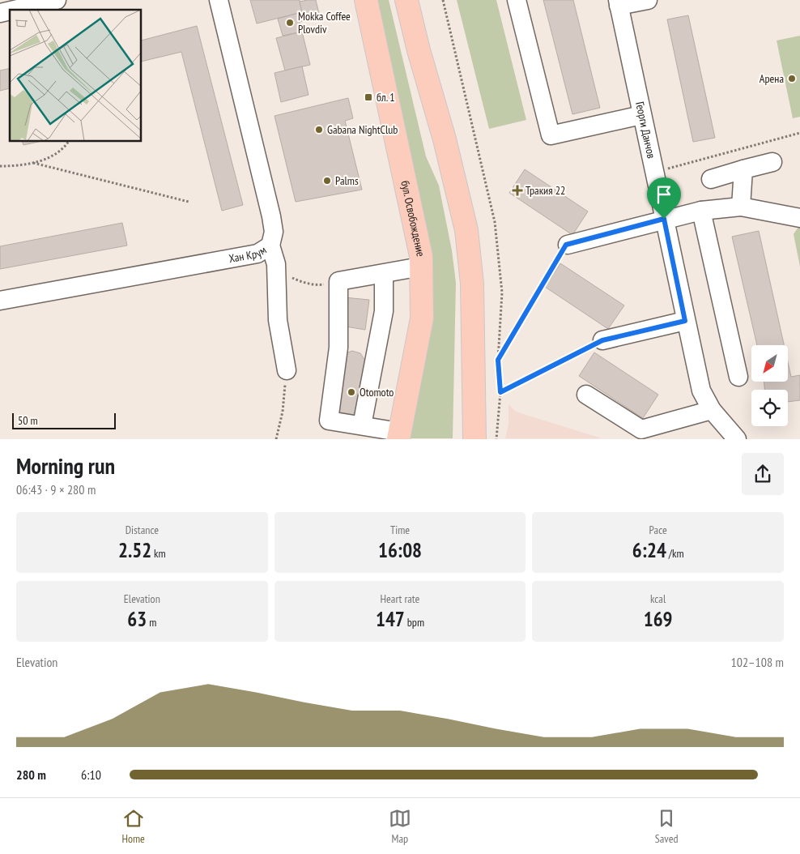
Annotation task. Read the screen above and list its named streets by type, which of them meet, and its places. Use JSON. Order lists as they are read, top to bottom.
{
  "streets": {
    "main road": ["бул. Освобождение"],
    "street": ["Георги Данчов", "Хан Крум"]
  },
  "places": {
    "other": [
      "Mokka Coffee Plovdiv",
      "Арена",
      "Gabana NightClub",
      "Palms",
      "Otomoto"
    ],
    "transit": ["бл. 1"],
    "health": ["Тракия 22"]
  },
  "scale_bar": "50 m",
  "north": "bottom left",
  "page": {
    "scale": "50 m",
    "heading": ["Morning run", "06:43 · 9 × 280 m"],
    "stats": [
      ["Distance", "2.52 km"],
      ["Time", "16:08"],
      ["Pace", "6:24 /km"],
      ["Elevation", "63 m"],
      ["Heart rate", "147 bpm"],
      ["kcal", "169"]
    ],
    "chart": ["Elevation", "102–108 m"],
    "list": [
      {
        "name": "280 m",
        "note": "6:10"
      }
    ],
    "tabs": ["Home", "Map", "Saved"]
  }
}
